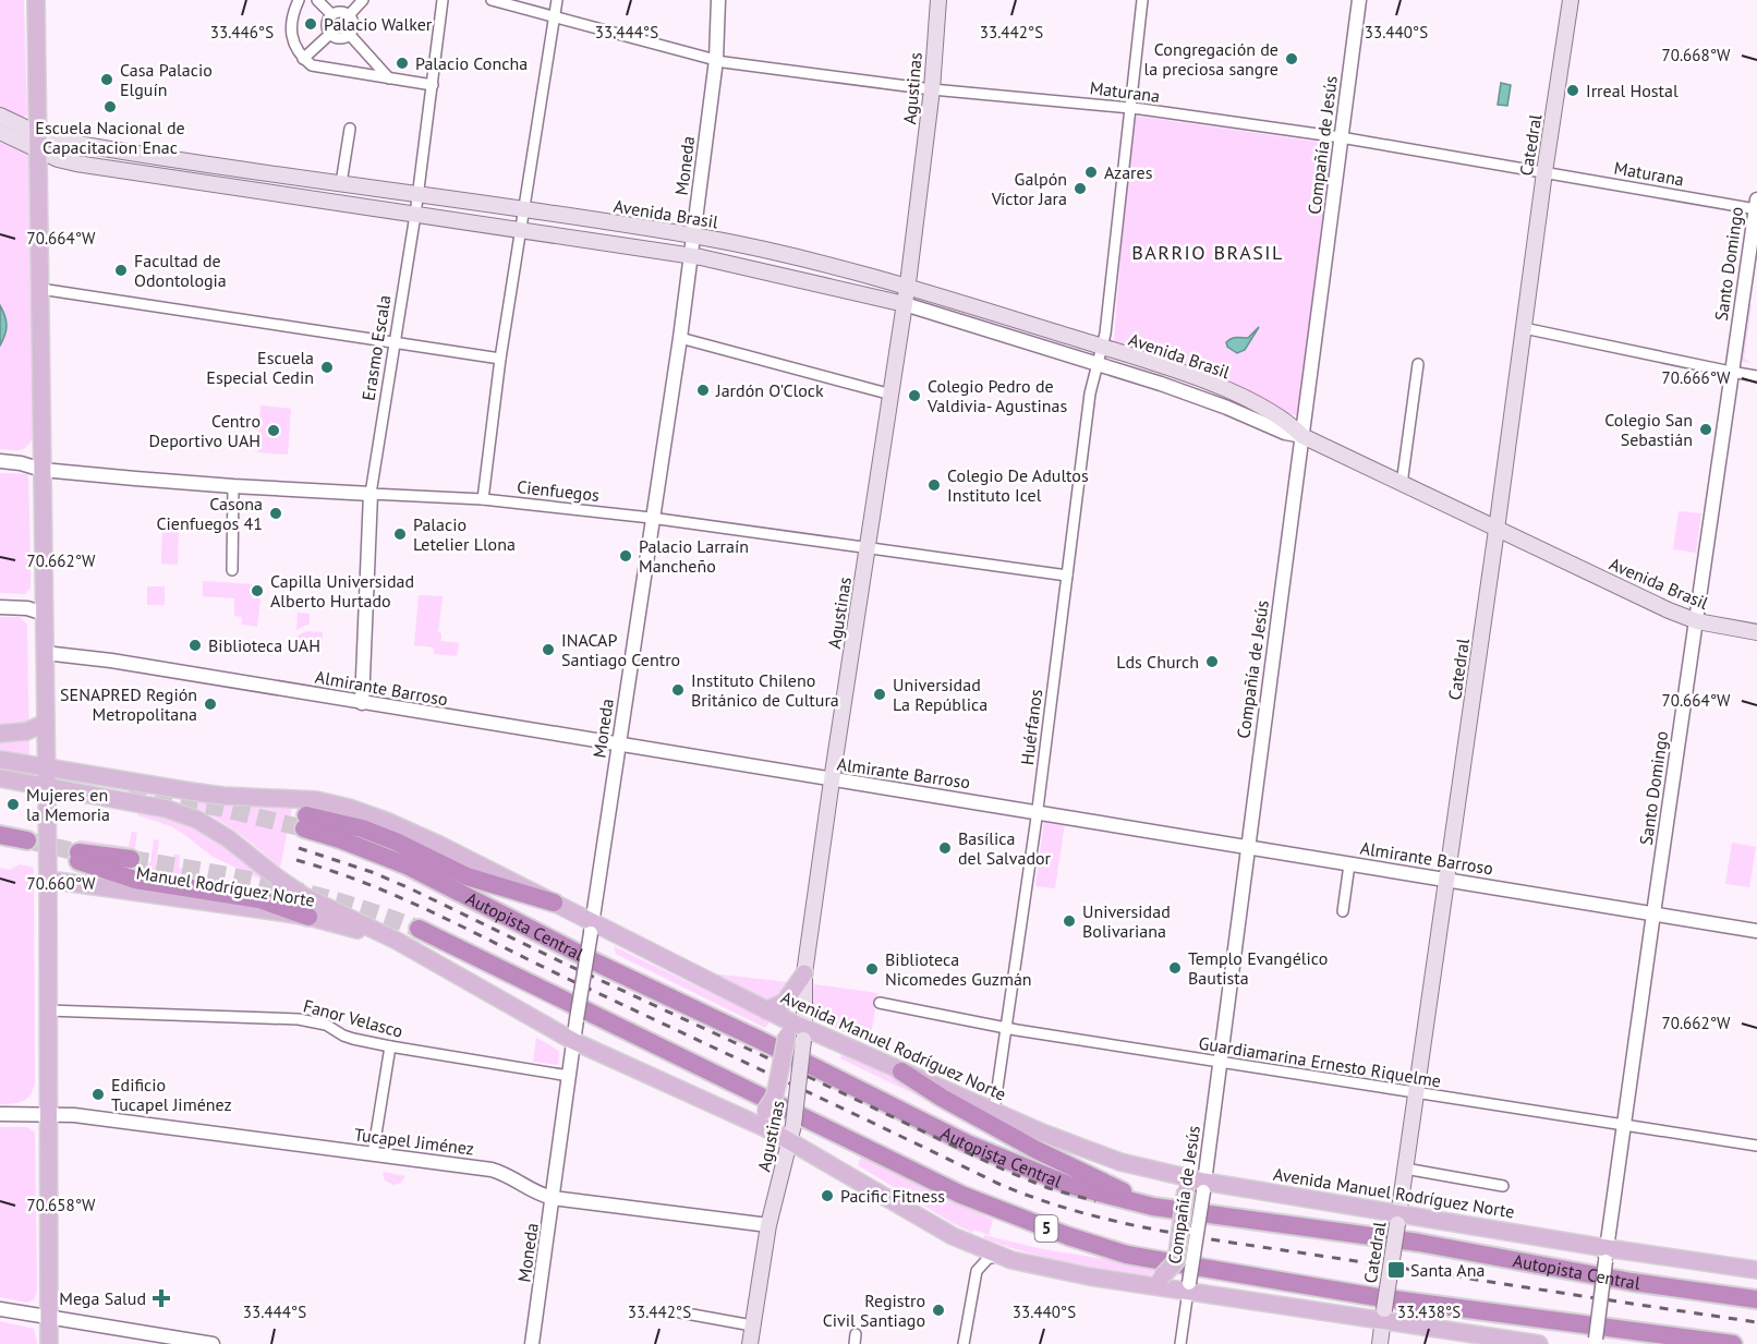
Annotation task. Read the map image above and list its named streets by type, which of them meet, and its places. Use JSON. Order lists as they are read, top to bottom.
{
  "streets": {
    "highway": ["Autopista Central", "5"],
    "main road": [
      "Agustinas",
      "Catedral",
      "Avenida Brasil",
      "Manuel Rodríguez Norte",
      "Avenida Manuel Rodríguez Norte"
    ],
    "street": [
      "Maturana",
      "Compañía de Jesús",
      "Moneda",
      "Santo Domingo",
      "Erasmo Escala",
      "Cienfuegos",
      "Almirante Barroso",
      "Huérfanos",
      "Fanor Velasco",
      "Guardiamarina Ernesto Riquelme",
      "Tucapel Jiménez"
    ]
  },
  "crossings": [
    ["Agustinas", "Maturana"],
    ["Agustinas", "Avenida Brasil"],
    ["Agustinas", "Cienfuegos"],
    ["Agustinas", "Almirante Barroso"],
    ["Agustinas", "Avenida Manuel Rodríguez Norte"],
    ["Agustinas", "Tucapel Jiménez"],
    ["Maturana", "Compañía de Jesús"],
    ["Maturana", "Catedral"],
    ["Maturana", "Moneda"],
    ["Maturana", "Santo Domingo"],
    ["Maturana", "Huérfanos"],
    ["Compañía de Jesús", "Avenida Brasil"],
    ["Compañía de Jesús", "Almirante Barroso"],
    ["Compañía de Jesús", "Avenida Manuel Rodríguez Norte"],
    ["Compañía de Jesús", "Guardiamarina Ernesto Riquelme"],
    ["Catedral", "Avenida Brasil"],
    ["Catedral", "Almirante Barroso"],
    ["Catedral", "Avenida Manuel Rodríguez Norte"],
    ["Catedral", "Guardiamarina Ernesto Riquelme"],
    ["Moneda", "Avenida Brasil"],
    ["Moneda", "Cienfuegos"],
    ["Moneda", "Almirante Barroso"],
    ["Moneda", "Fanor Velasco"],
    ["Moneda", "Avenida Manuel Rodríguez Norte"],
    ["Moneda", "Tucapel Jiménez"],
    ["Avenida Brasil", "Santo Domingo"],
    ["Avenida Brasil", "Erasmo Escala"],
    ["Avenida Brasil", "Huérfanos"],
    ["Santo Domingo", "Almirante Barroso"],
    ["Santo Domingo", "Avenida Manuel Rodríguez Norte"],
    ["Santo Domingo", "Guardiamarina Ernesto Riquelme"],
    ["Erasmo Escala", "Cienfuegos"],
    ["Erasmo Escala", "Almirante Barroso"],
    ["Cienfuegos", "Huérfanos"],
    ["Almirante Barroso", "Huérfanos"],
    ["Huérfanos", "Avenida Manuel Rodríguez Norte"],
    ["Huérfanos", "Guardiamarina Ernesto Riquelme"],
    ["Autopista Central", "Avenida Manuel Rodríguez Norte"]
  ],
  "districts": ["BARRIO BRASIL"],
  "places": {
    "other": [
      "Palacio Walker",
      "Congregación de la preciosa sangre",
      "Palacio Concha",
      "Casa Palacio Elguín",
      "Irreal Hostal",
      "Escuela Nacional de Capacitacion Enac",
      "Azares",
      "Galpón Víctor Jara",
      "Facultad de Odontologia",
      "Escuela Especial Cedin",
      "Jardón O'Clock",
      "Colegio Pedro de Valdivia- Agustinas",
      "Colegio San Sebastián",
      "Centro Deportivo UAH",
      "Colegio De Adultos Instituto Icel",
      "Casona Cienfuegos 41",
      "Palacio Letelier Llona",
      "Palacio Larraín Mancheño",
      "Capilla Universidad Alberto Hurtado",
      "Biblioteca UAH",
      "INACAP Santiago Centro",
      "Lds Church",
      "Instituto Chileno Británico de Cultura",
      "Universidad La República",
      "SENAPRED Región Metropolitana",
      "Mujeres en la Memoria",
      "Basílica del Salvador",
      "Universidad Bolivariana",
      "Templo Evangélico Bautista",
      "Biblioteca Nicomedes Guzmán",
      "Edificio Tucapel Jiménez",
      "Pacific Fitness",
      "Registro Civil Santiago"
    ],
    "transit": ["Santa Ana"],
    "health": ["Mega Salud"]
  },
  "coordinates": [
    "33.446°S",
    "33.444°S",
    "33.442°S",
    "33.440°S",
    "70.668°W",
    "70.664°W",
    "70.666°W",
    "70.662°W",
    "70.660°W",
    "70.658°W",
    "33.438°S"
  ]
}
